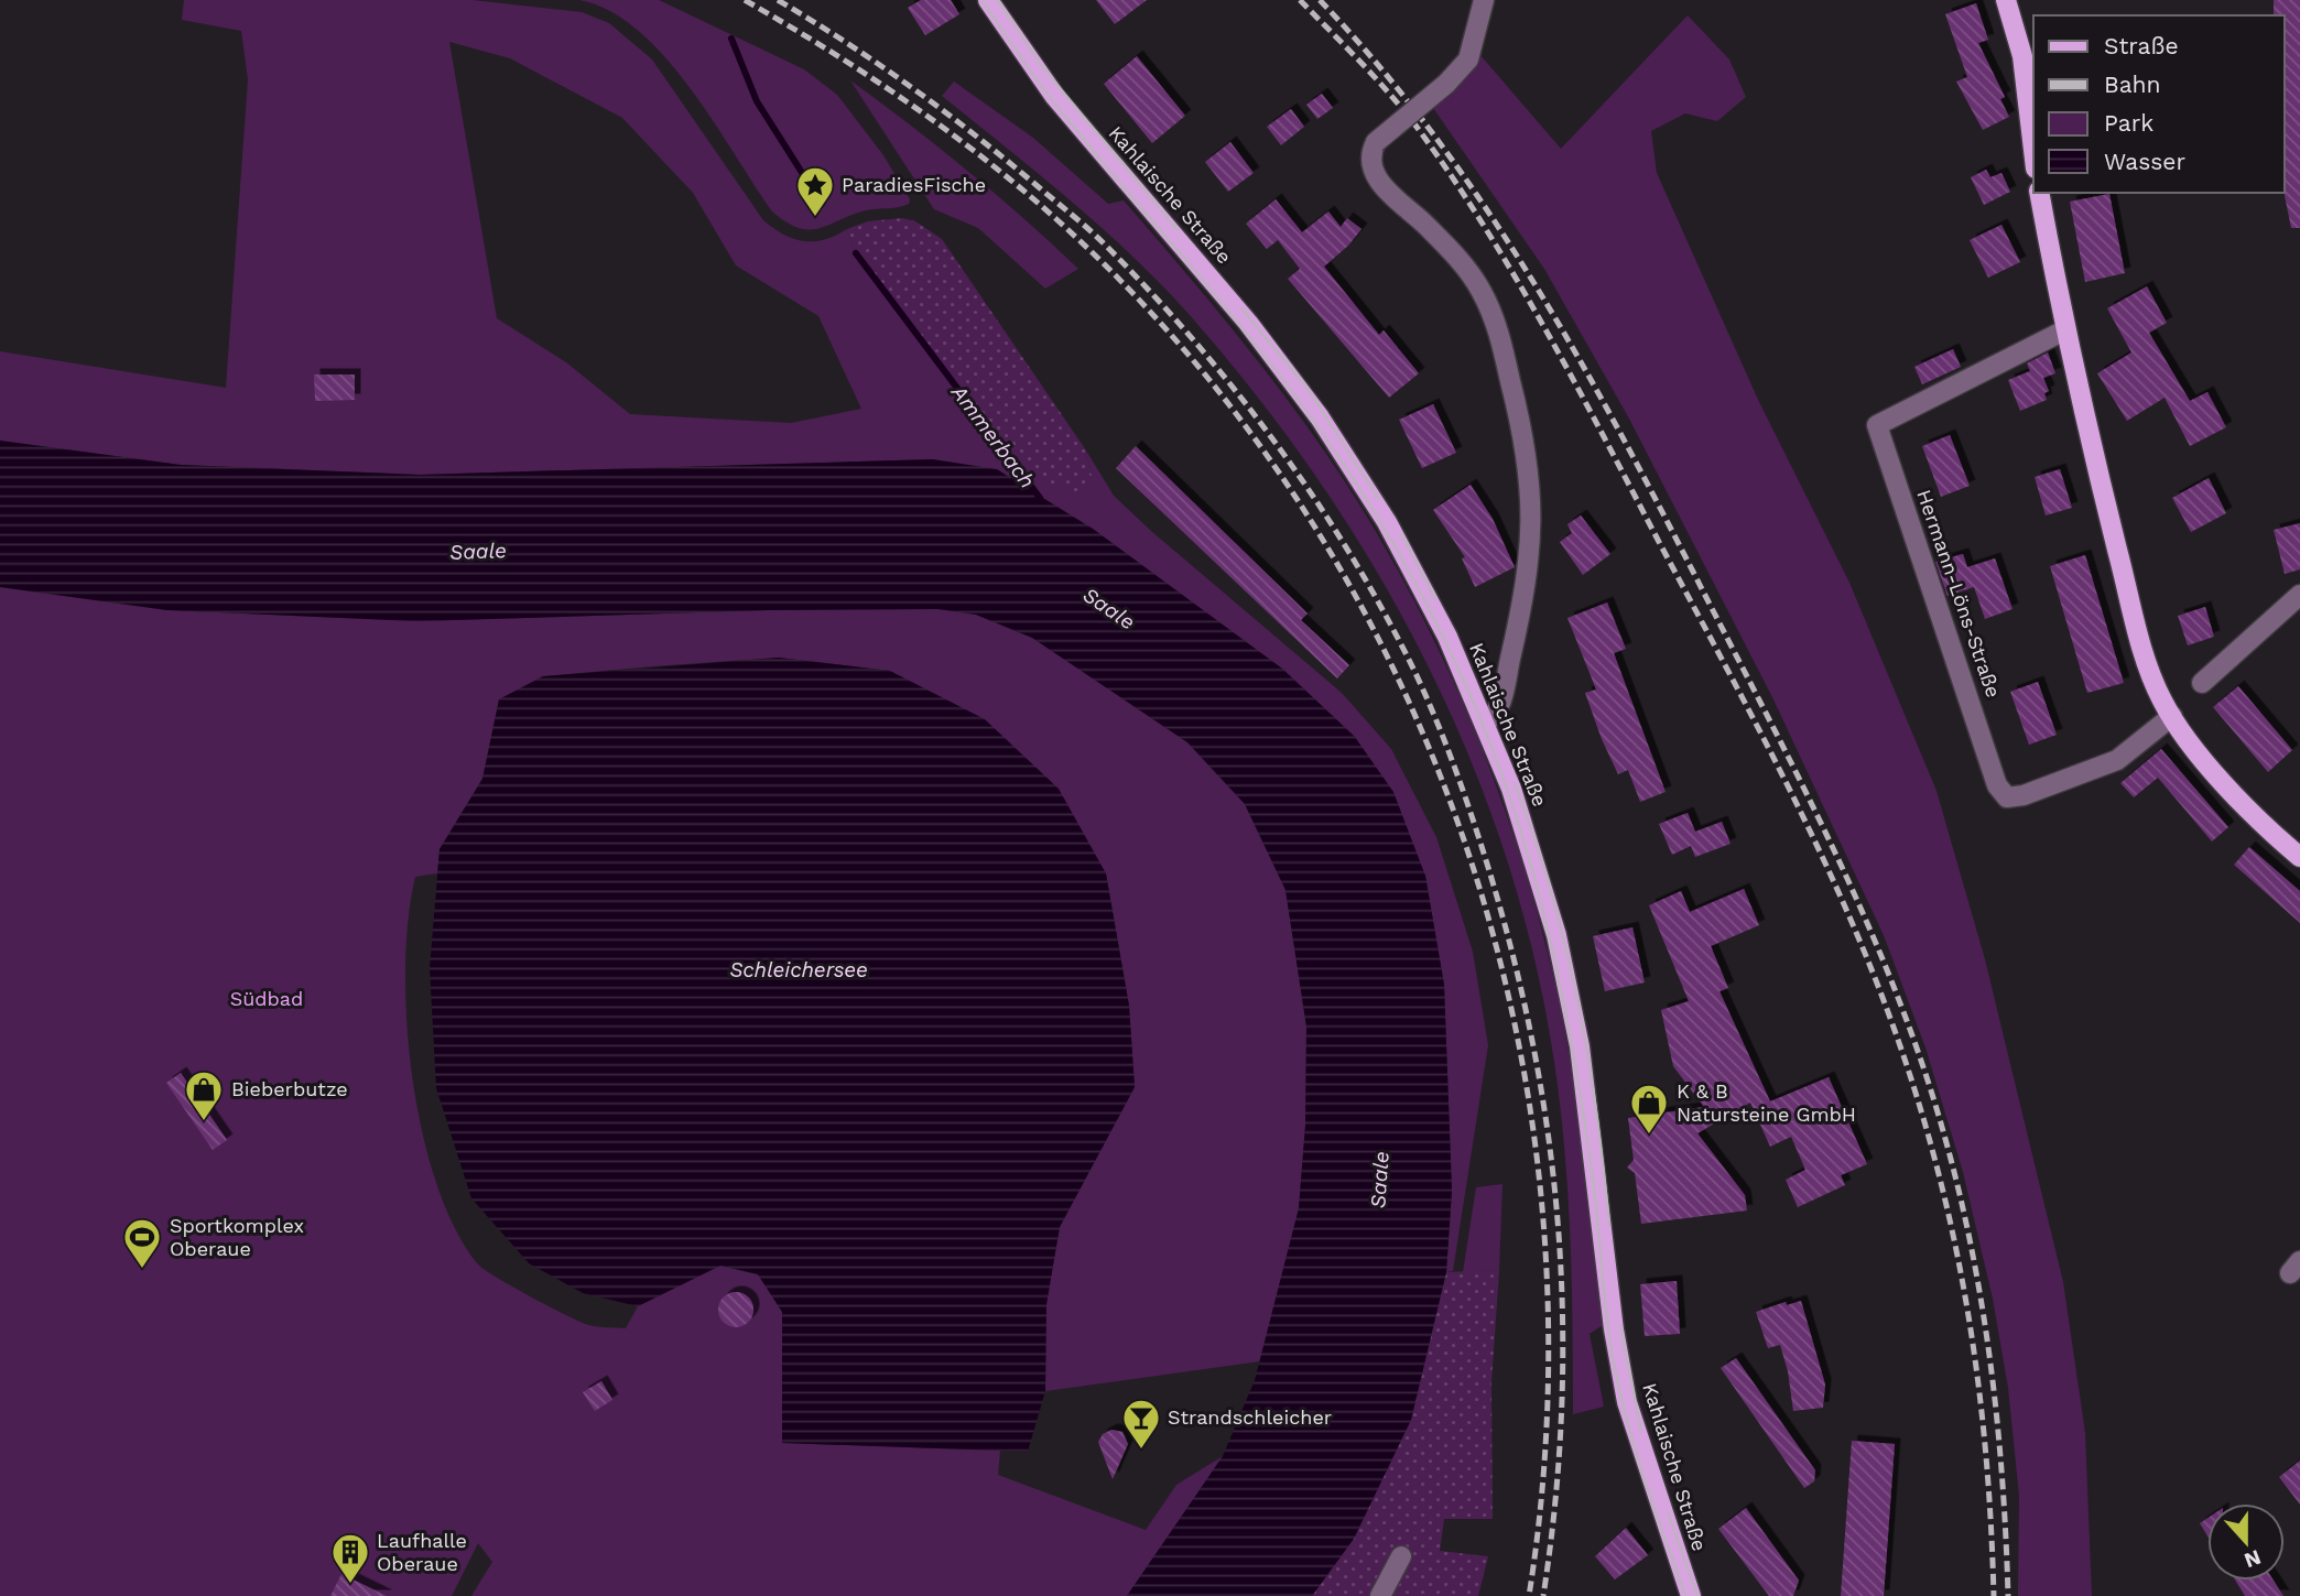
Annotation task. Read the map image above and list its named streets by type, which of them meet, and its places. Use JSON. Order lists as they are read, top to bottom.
{
  "streets": {
    "main road": ["Kahlaische Straße"],
    "street": ["Hermann-Löns-Straße"]
  },
  "water": ["Ammerbach", "Saale", "Schleichersee"],
  "parks": ["Südbad"],
  "places": {
    "place": ["ParadiesFische"],
    "shop": ["Bieberbutze", "K & B Natursteine GmbH"],
    "sports": ["Sportkomplex Oberaue"],
    "bar": ["Strandschleicher"],
    "building": ["Laufhalle Oberaue"]
  },
  "legend": [
    "Straße",
    "Bahn",
    "Park",
    "Wasser"
  ],
  "north": "bottom"
}
